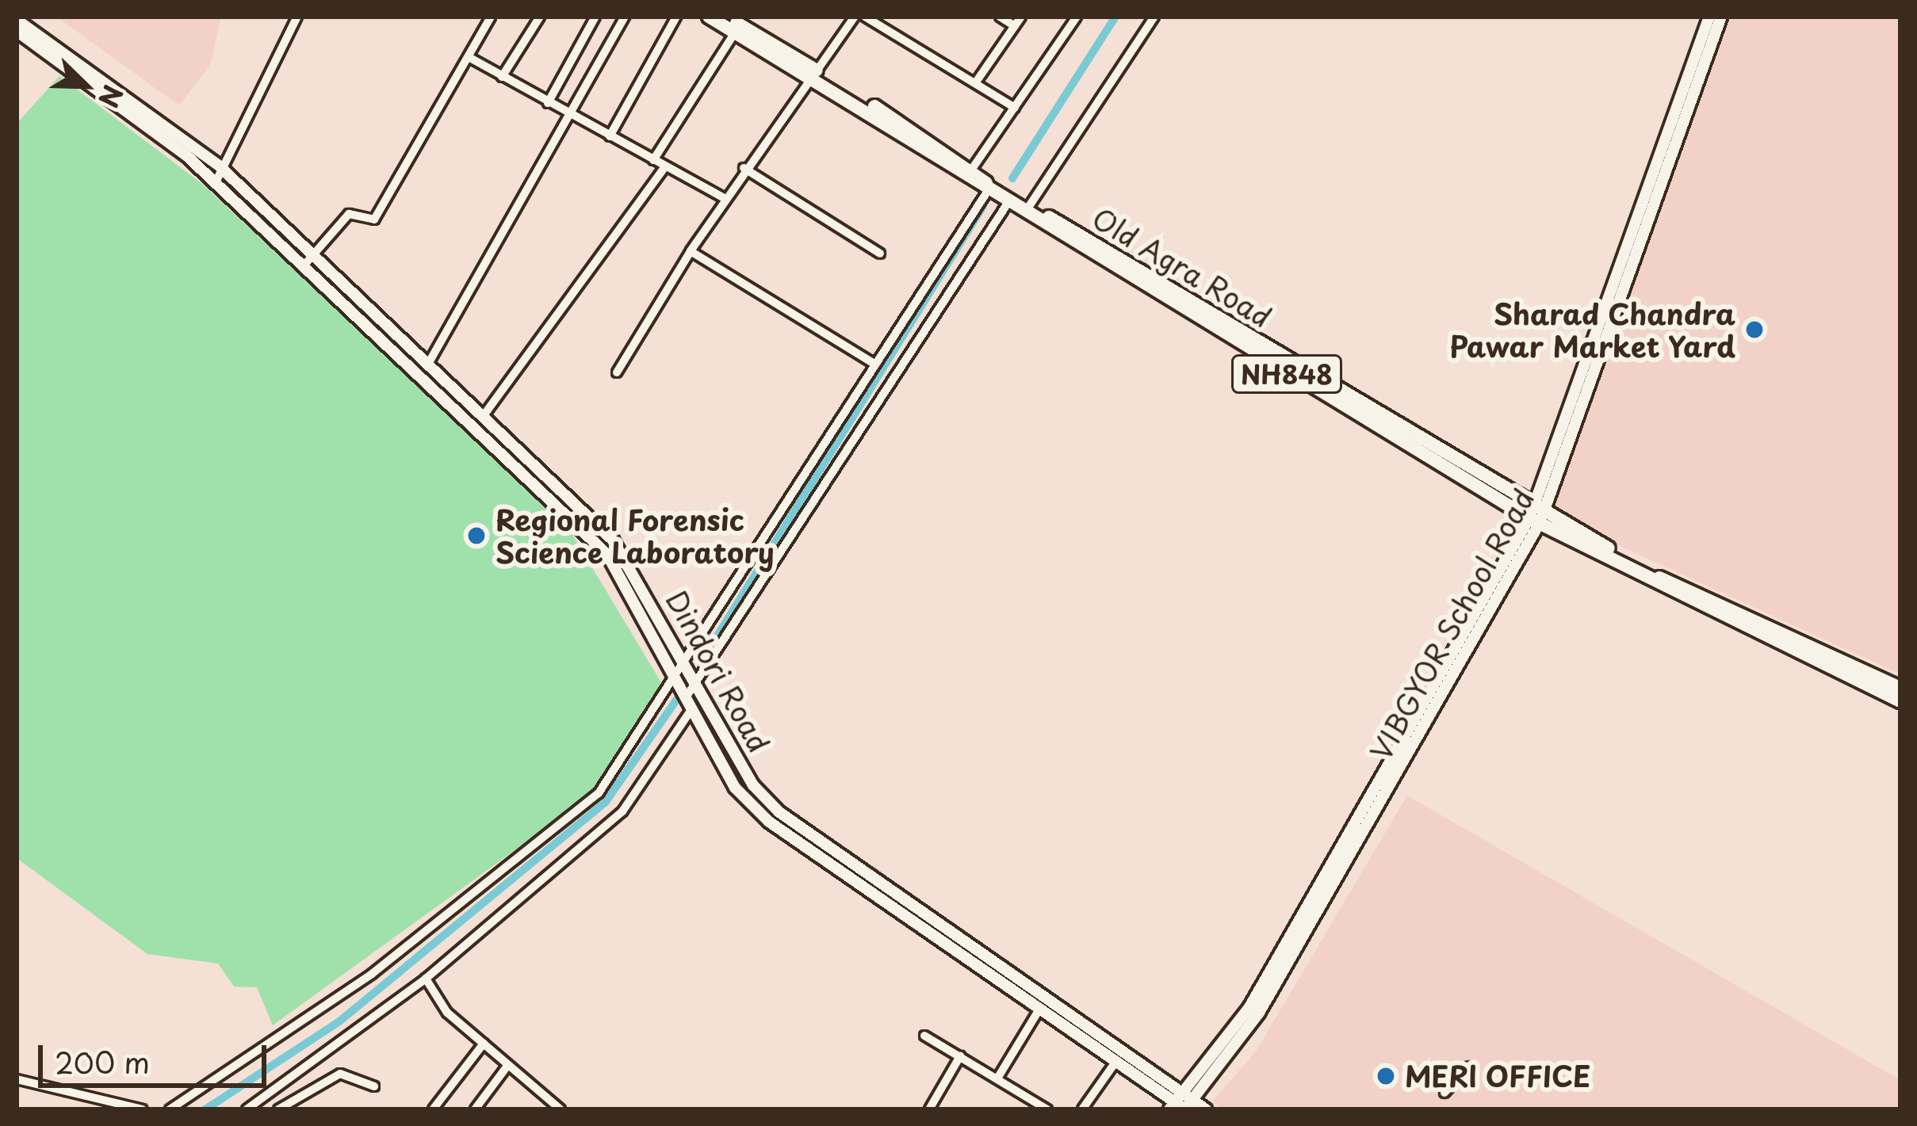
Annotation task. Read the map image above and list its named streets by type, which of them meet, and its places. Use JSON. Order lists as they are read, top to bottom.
{
  "streets": {
    "highway": ["NH848"],
    "main road": ["VIBGYOR School Road", "Dindori Road"]
  },
  "crossings": [
    ["NH848", "VIBGYOR School Road"],
    ["VIBGYOR School Road", "Dindori Road"]
  ],
  "places": ["Sharad Chandra Pawar Market Yard", "Regional Forensic Science Laboratory", "MERI OFFICE"],
  "scale_bar": "200 m",
  "north": "bottom right"
}
